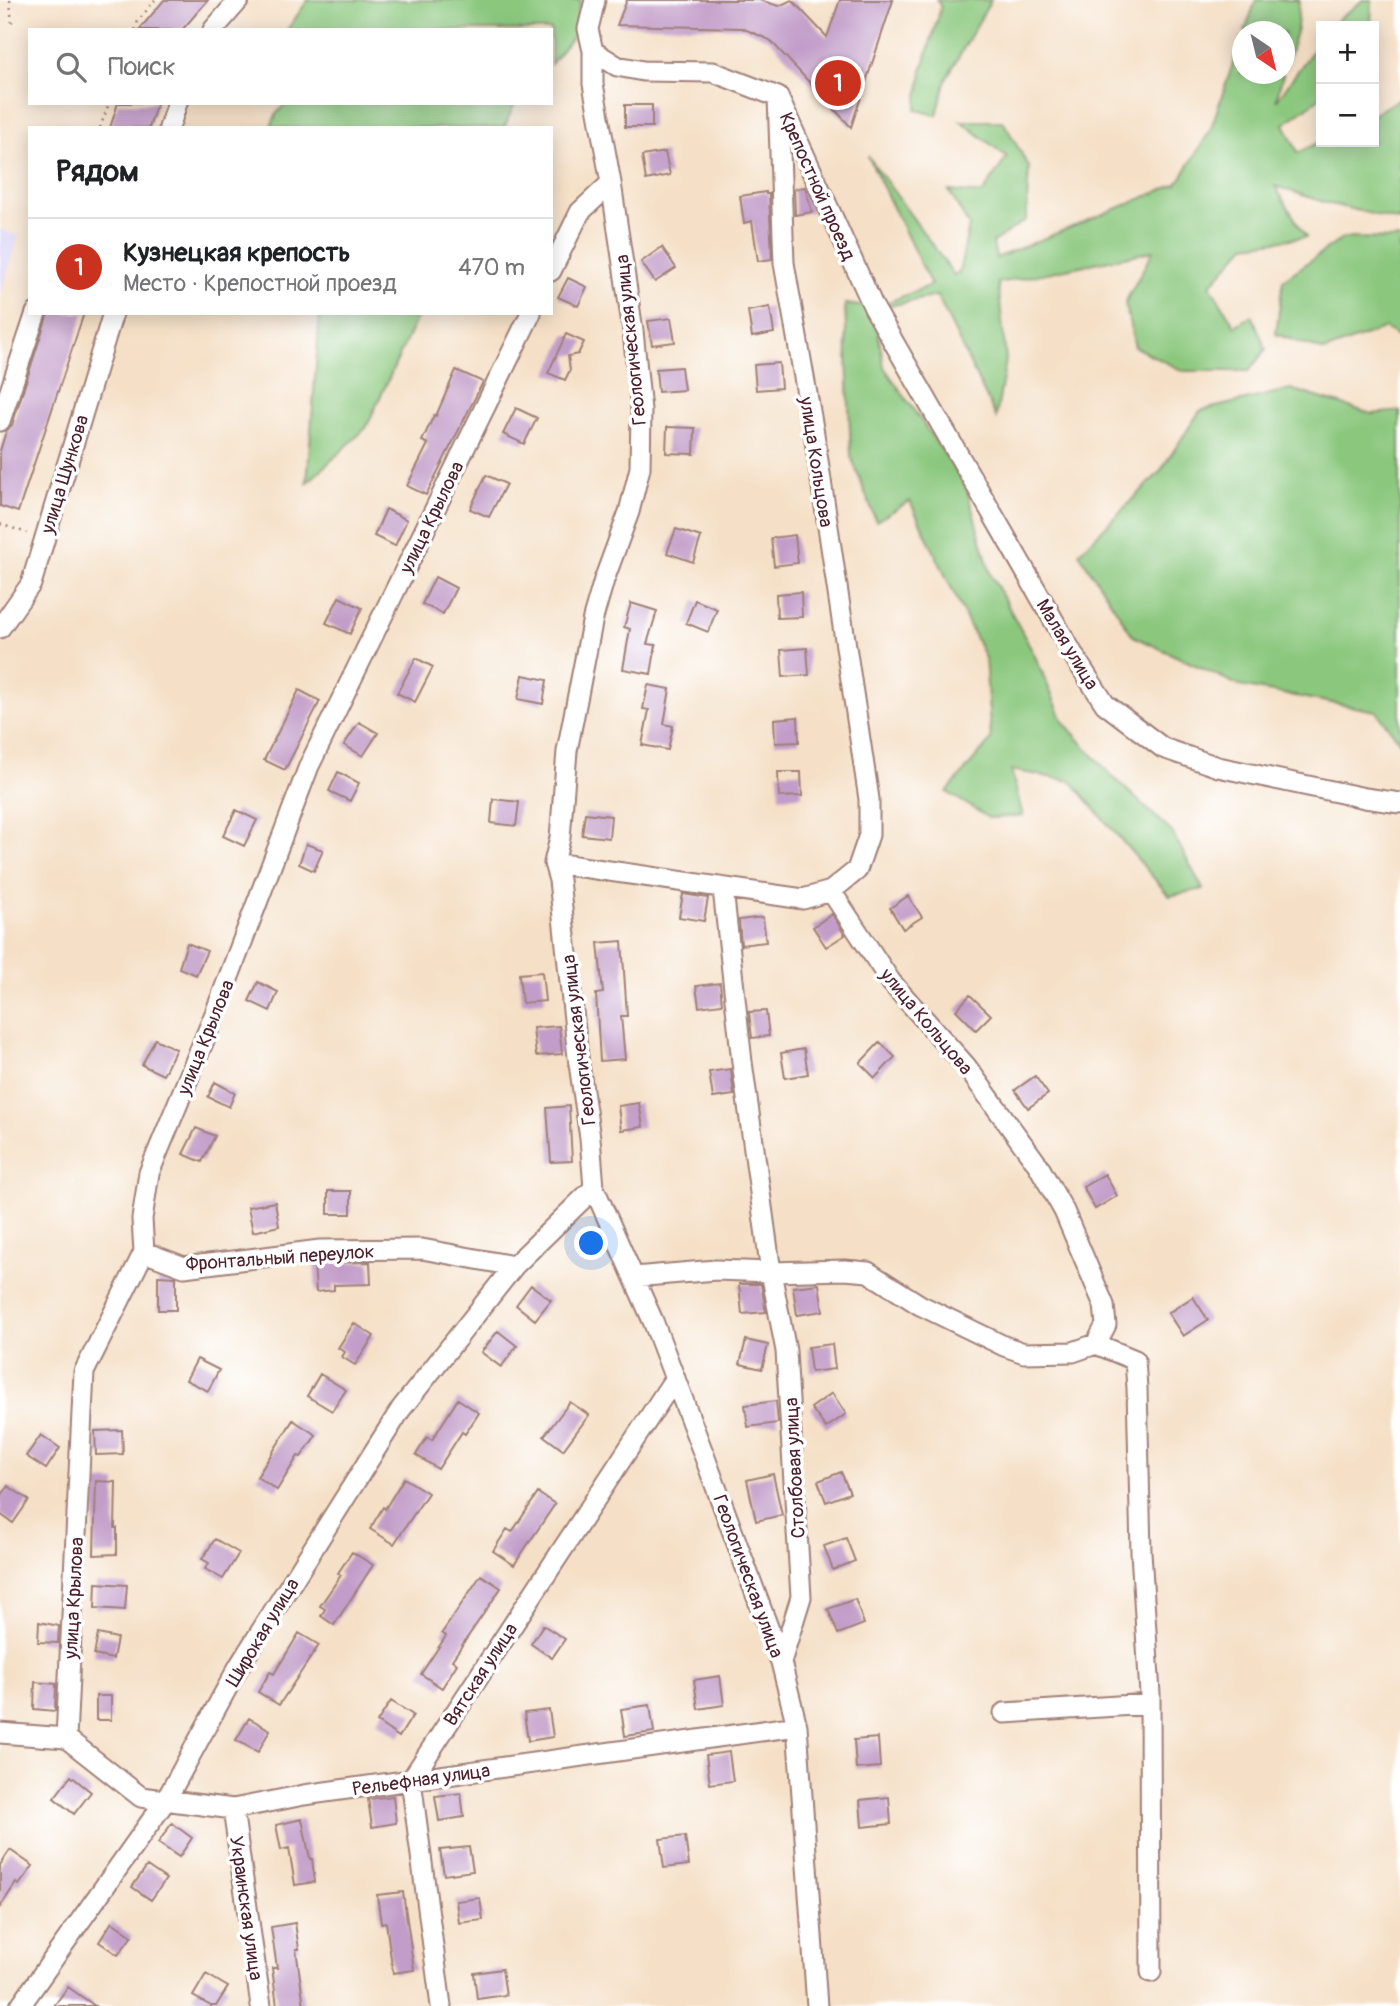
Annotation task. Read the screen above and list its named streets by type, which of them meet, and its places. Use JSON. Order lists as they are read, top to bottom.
{
  "streets": {
    "street": [
      "Крепостной проезд",
      "Геологическая улица",
      "улица Кольцова",
      "улица Шункова",
      "улица Крылова",
      "Малая улица",
      "Фронтальный переулок",
      "Столбовая улица",
      "Широкая улица",
      "Вятская улица",
      "Рельефная улица",
      "Украинская улица"
    ]
  },
  "crossings": [
    ["Крепостной проезд", "Геологическая улица"],
    ["Крепостной проезд", "улица Кольцова"],
    ["Крепостной проезд", "Малая улица"],
    ["Геологическая улица", "Столбовая улица"],
    ["Геологическая улица", "Вятская улица"],
    ["Геологическая улица", "Рельефная улица"],
    ["улица Крылова", "Фронтальный переулок"],
    ["улица Крылова", "Рельефная улица"],
    ["Фронтальный переулок", "Широкая улица"],
    ["Широкая улица", "Рельефная улица"],
    ["Вятская улица", "Рельефная улица"],
    ["Рельефная улица", "Украинская улица"]
  ],
  "north": "bottom right",
  "page": {
    "map_buttons": ["+", "−"],
    "search": "Поиск",
    "pins": "1",
    "heading": "Рядом",
    "list": [
      {
        "mark": "1",
        "name": "Кузнецкая крепость",
        "note": "Место · Крепостной проезд",
        "value": "470 m"
      }
    ]
  }
}
